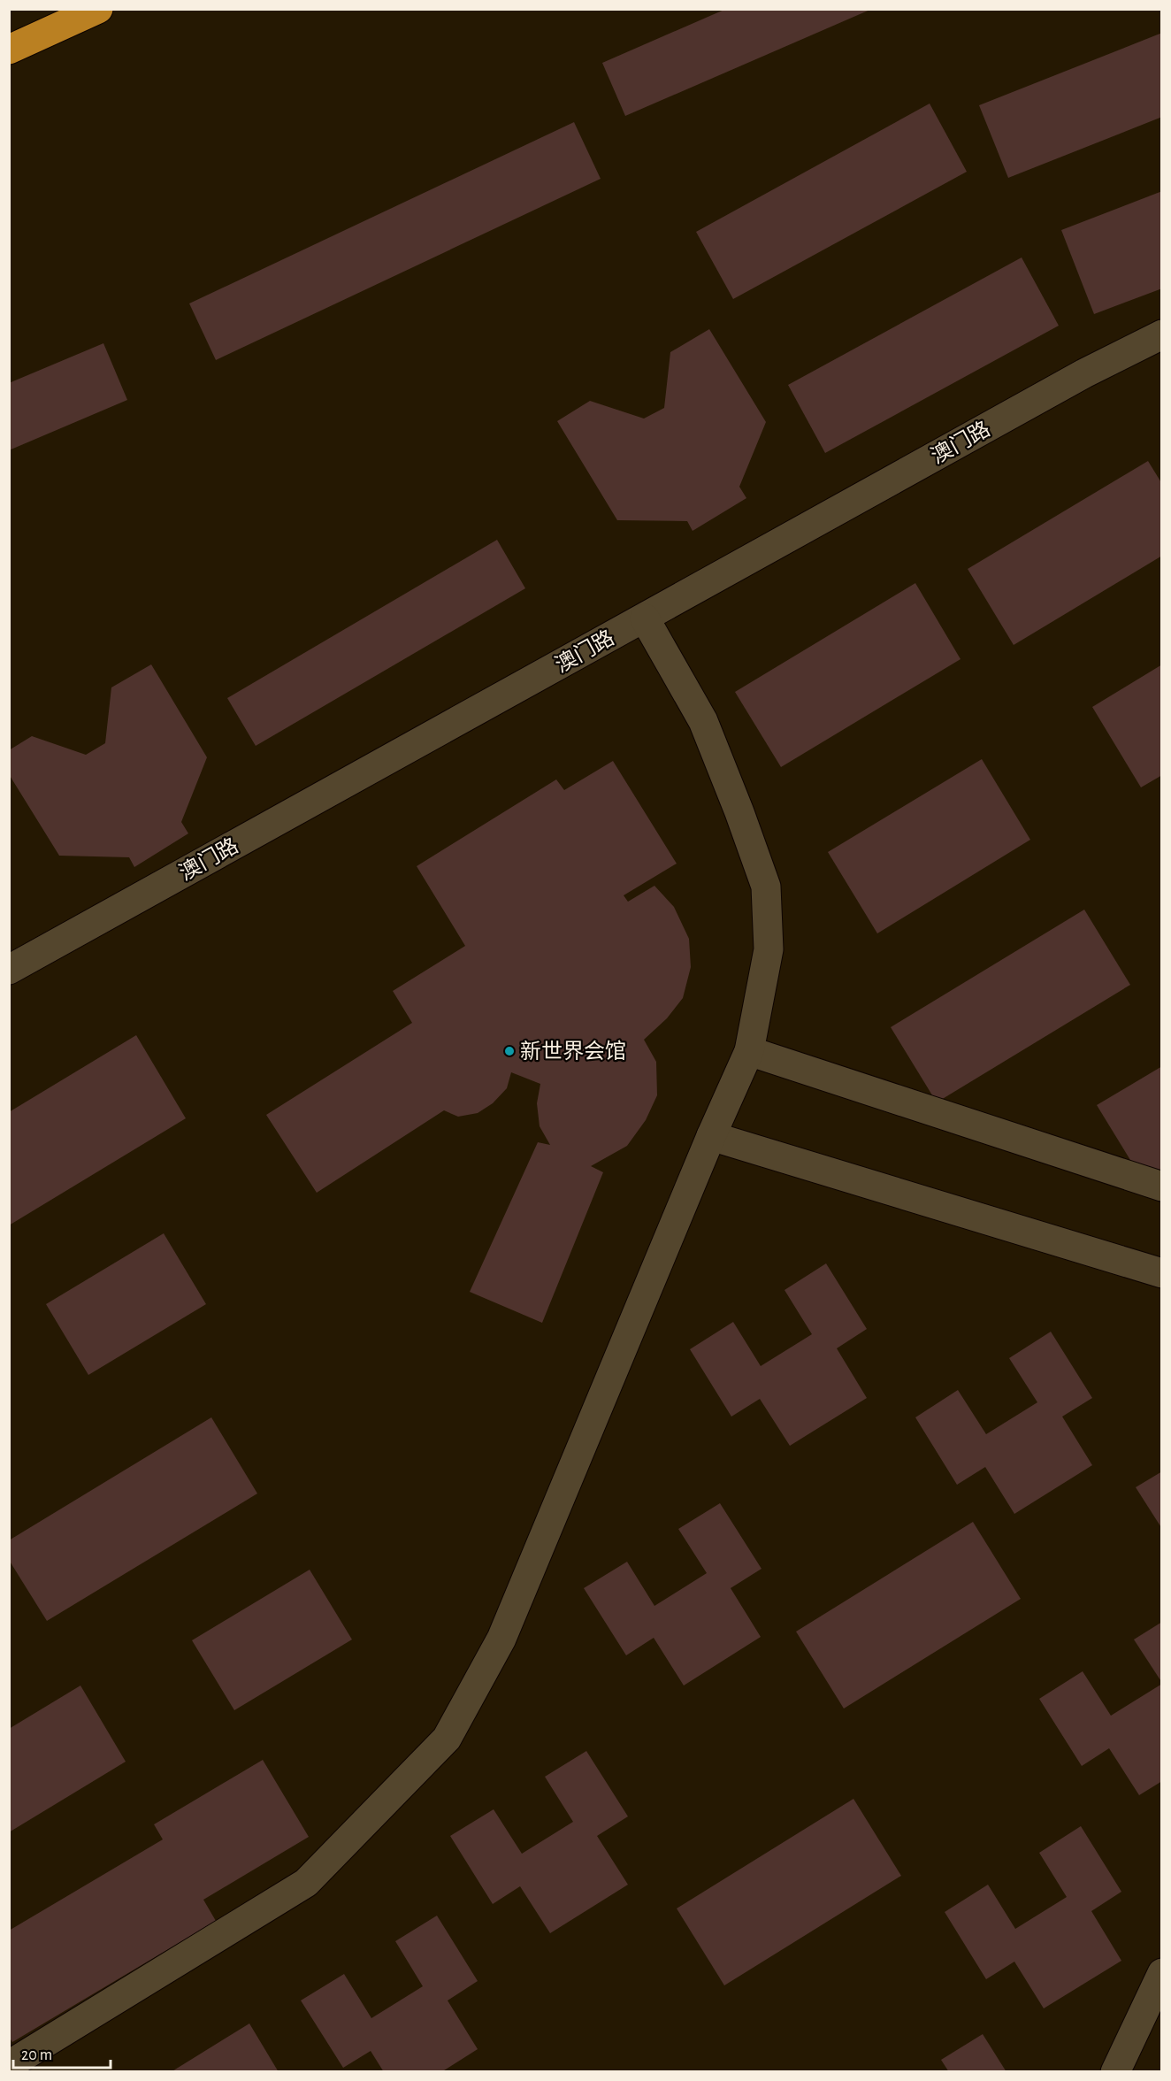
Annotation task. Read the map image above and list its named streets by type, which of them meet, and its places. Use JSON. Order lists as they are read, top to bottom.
{
  "streets": {
    "street": ["澳门路"]
  },
  "places": ["新世界会馆"],
  "scale_bar": "20 m"
}
